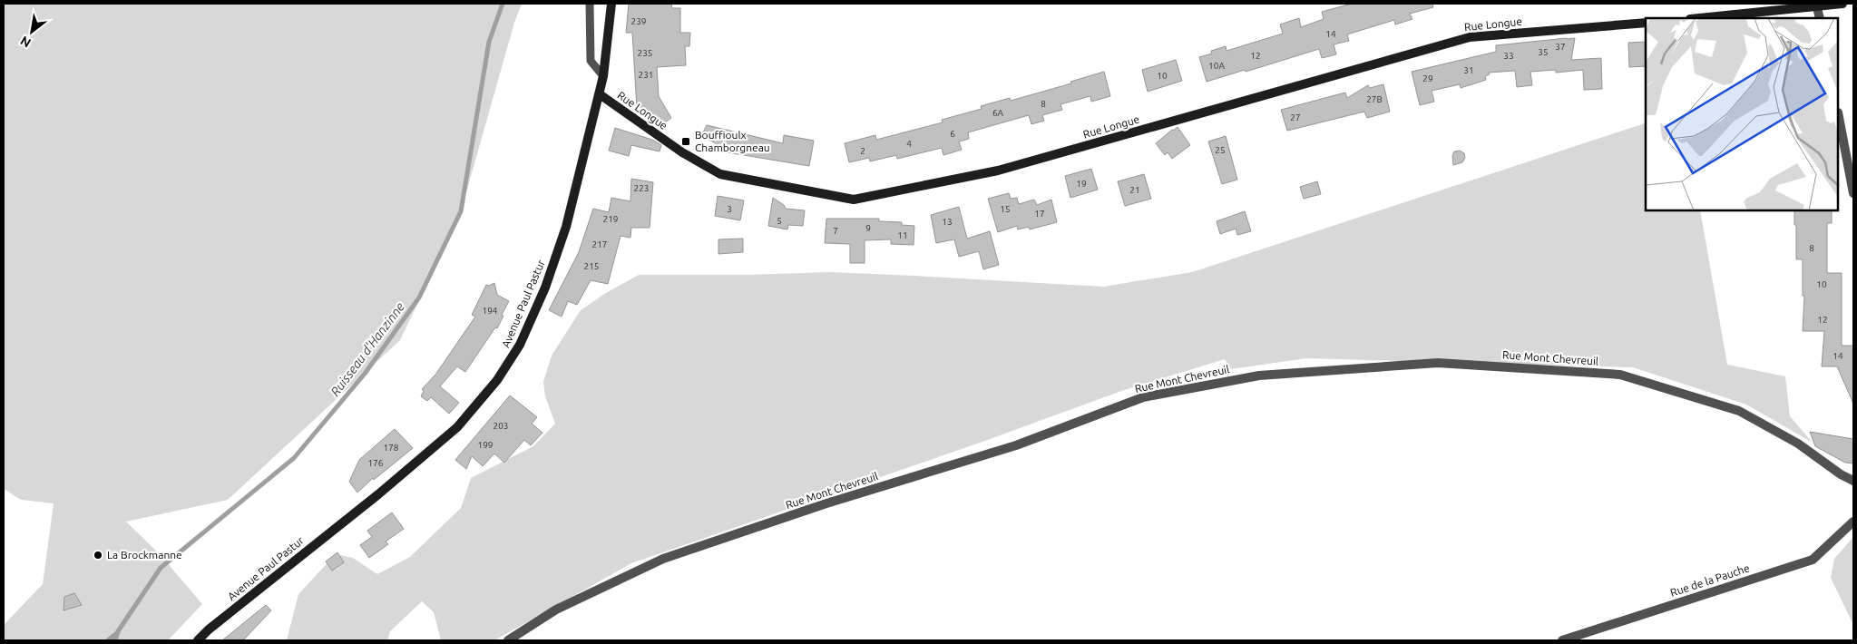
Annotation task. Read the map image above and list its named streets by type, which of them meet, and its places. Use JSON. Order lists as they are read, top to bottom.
{
  "streets": {
    "street": [
      "Rue Longue",
      "Avenue Paul Pastur",
      "Rue Mont Chevreuil",
      "Rue de la Pauche"
    ]
  },
  "crossings": [
    ["Rue Longue", "Avenue Paul Pastur"]
  ],
  "water": ["Ruisseau d'Hanzinne"],
  "places": {
    "transit": ["Bouffioulx Chamborgneau"],
    "other": ["La Brockmanne"]
  },
  "house_numbers": [
    "239",
    "14",
    "37",
    "35",
    "235",
    "12",
    "33",
    "10A",
    "31",
    "231",
    "10",
    "29",
    "27B",
    "8",
    "6A",
    "27",
    "6",
    "4",
    "25",
    "2",
    "19",
    "223",
    "21",
    "3",
    "15",
    "17",
    "219",
    "5",
    "13",
    "9",
    "7",
    "11",
    "217",
    "8",
    "215",
    "10",
    "194",
    "12",
    "14",
    "203",
    "199",
    "178",
    "176"
  ],
  "north": "bottom left"
}
